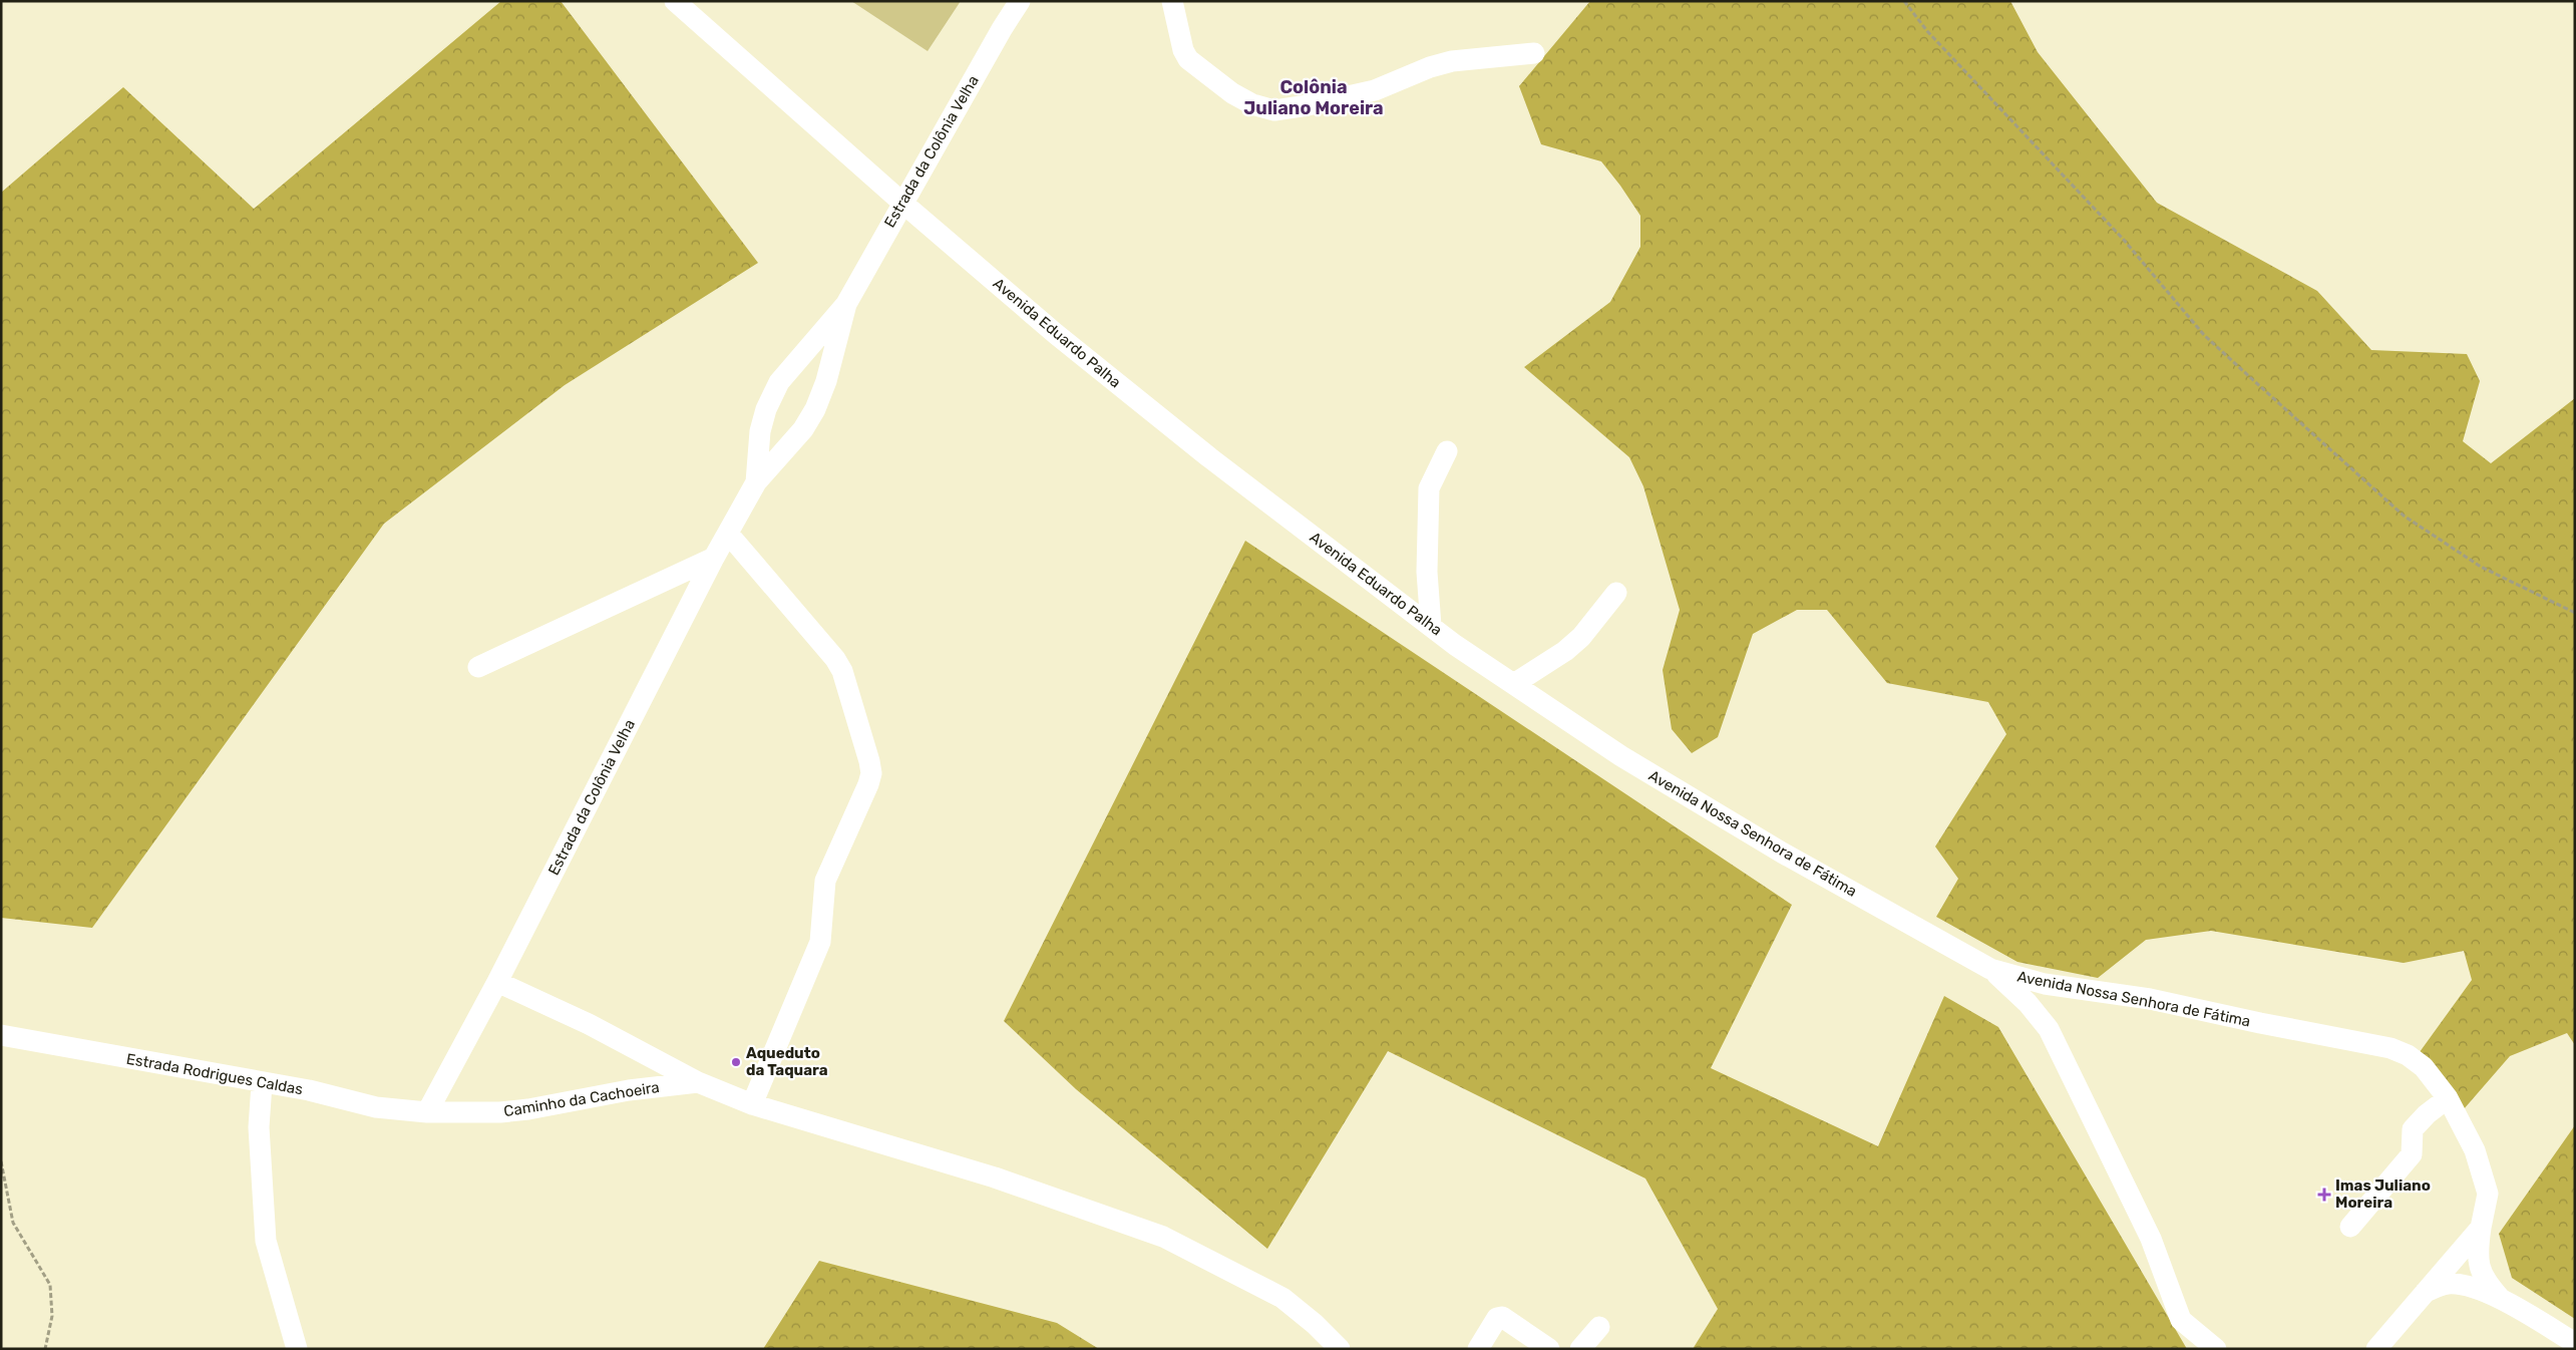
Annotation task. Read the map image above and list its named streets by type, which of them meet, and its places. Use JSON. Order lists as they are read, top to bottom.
{
  "streets": {
    "street": [
      "Estrada da Colônia Velha",
      "Avenida Eduardo Palha",
      "Avenida Nossa Senhora de Fátima",
      "Estrada Rodrigues Caldas",
      "Caminho da Cachoeira"
    ]
  },
  "crossings": [
    ["Estrada da Colônia Velha", "Avenida Eduardo Palha"],
    ["Estrada da Colônia Velha", "Estrada Rodrigues Caldas"],
    ["Estrada da Colônia Velha", "Caminho da Cachoeira"],
    ["Avenida Eduardo Palha", "Avenida Nossa Senhora de Fátima"],
    ["Estrada Rodrigues Caldas", "Caminho da Cachoeira"]
  ],
  "districts": ["Colônia Juliano Moreira"],
  "places": {
    "other": ["Aqueduto da Taquara"],
    "health": ["Imas Juliano Moreira"]
  }
}
